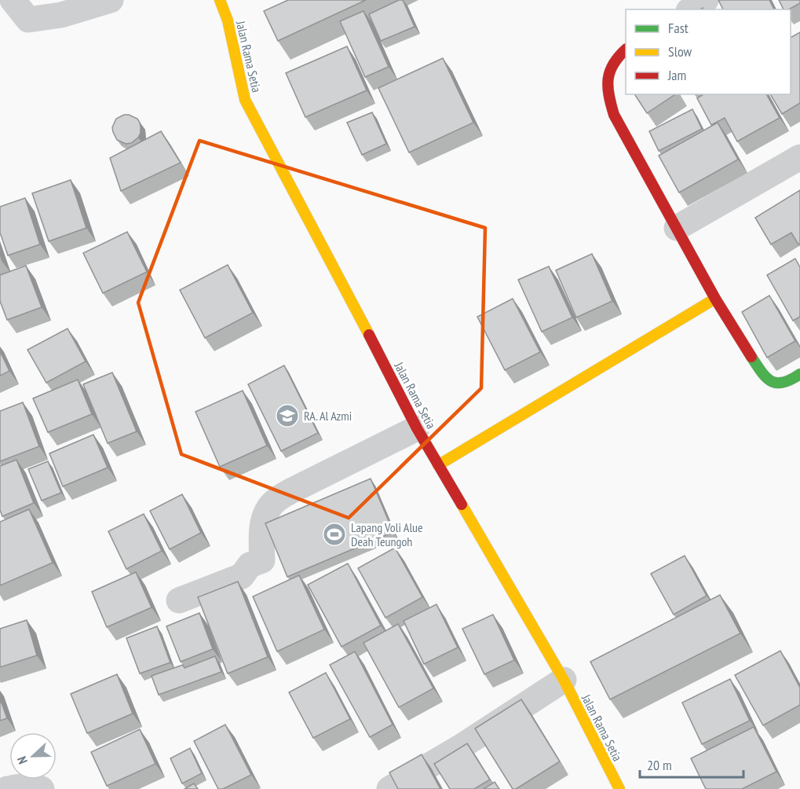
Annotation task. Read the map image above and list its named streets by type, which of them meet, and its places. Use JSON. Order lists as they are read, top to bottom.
{
  "streets": {
    "street": ["Jalan Rama Setia"]
  },
  "places": {
    "school or university": ["RA. Al Azmi"],
    "sports": ["Lapang Voli Alue Deah Teungoh"]
  },
  "legend": ["Fast", "Slow", "Jam"],
  "scale_bar": "20 m",
  "north": "left"
}
